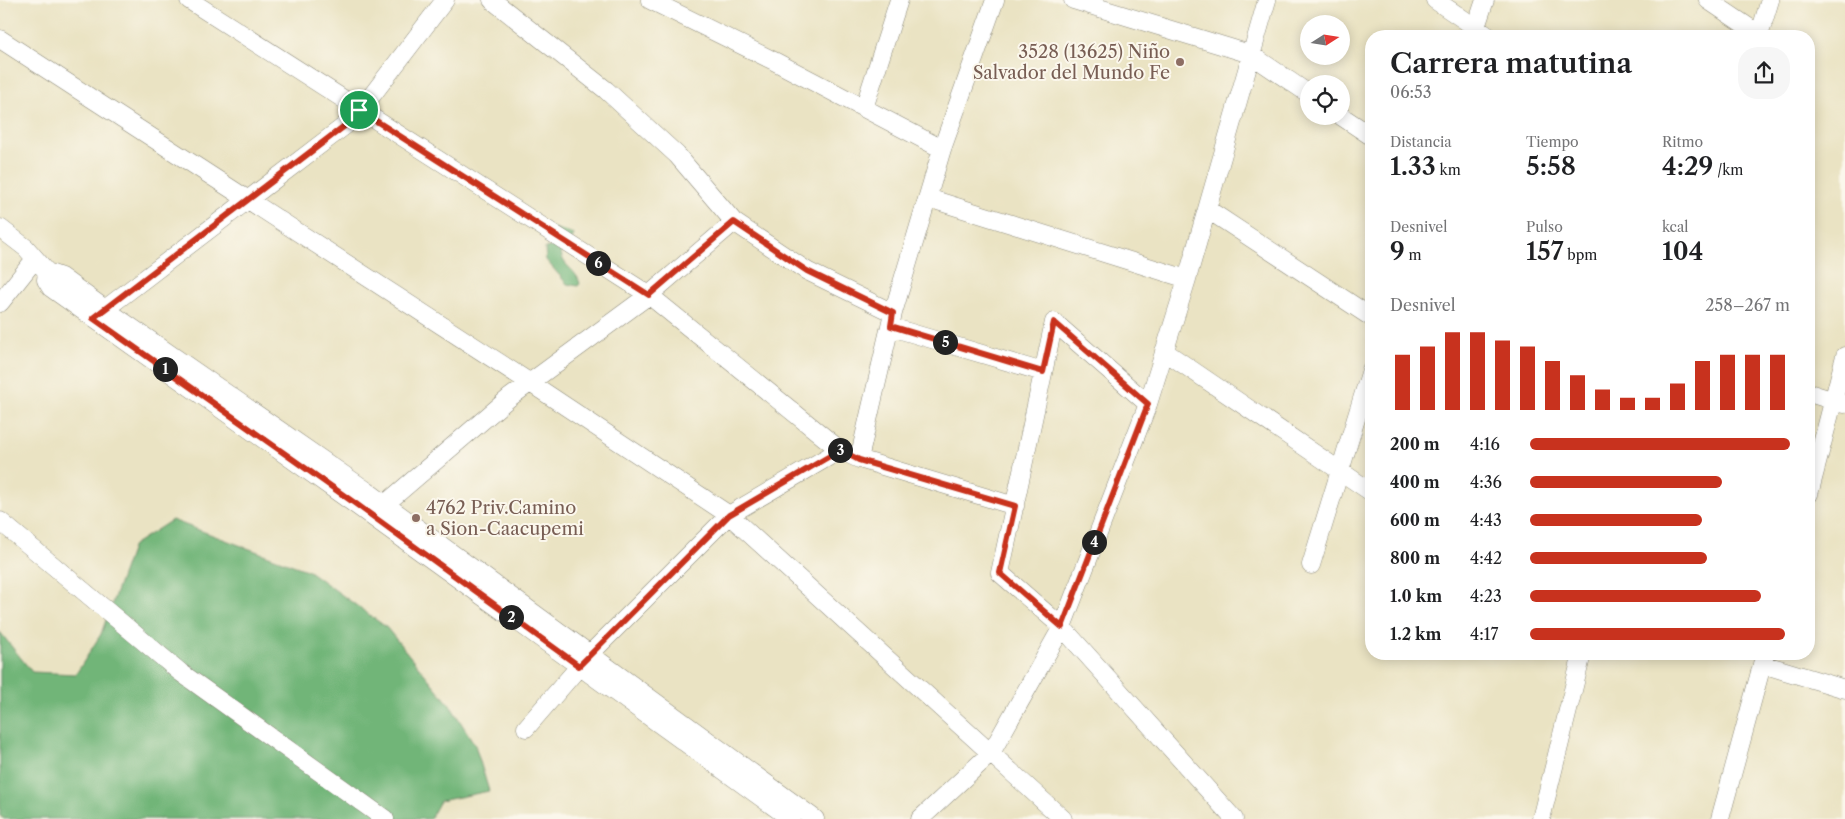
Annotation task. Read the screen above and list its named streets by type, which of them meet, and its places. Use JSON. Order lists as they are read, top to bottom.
{
  "places": ["3528 (13625) Niño Salvador del Mundo Fe", "4762 Priv.Camino a Sion-Caacupemi"],
  "north": "right",
  "page": {
    "heading": ["Carrera matutina", "06:53"],
    "stats": [
      ["Distancia", "1.33 km"],
      ["Tiempo", "5:58"],
      ["Ritmo", "4:29 /km"],
      ["Desnivel", "9 m"],
      ["Pulso", "157 bpm"],
      ["kcal", "104"]
    ],
    "pins": [
      "6",
      "5",
      "1",
      "3",
      "4",
      "2"
    ],
    "chart": ["Desnivel", "258–267 m"],
    "list": [
      {
        "name": "200 m",
        "note": "4:16"
      },
      {
        "name": "400 m",
        "note": "4:36"
      },
      {
        "name": "600 m",
        "note": "4:43"
      },
      {
        "name": "800 m",
        "note": "4:42"
      },
      {
        "name": "1.0 km",
        "note": "4:23"
      },
      {
        "name": "1.2 km",
        "note": "4:17"
      }
    ]
  }
}
